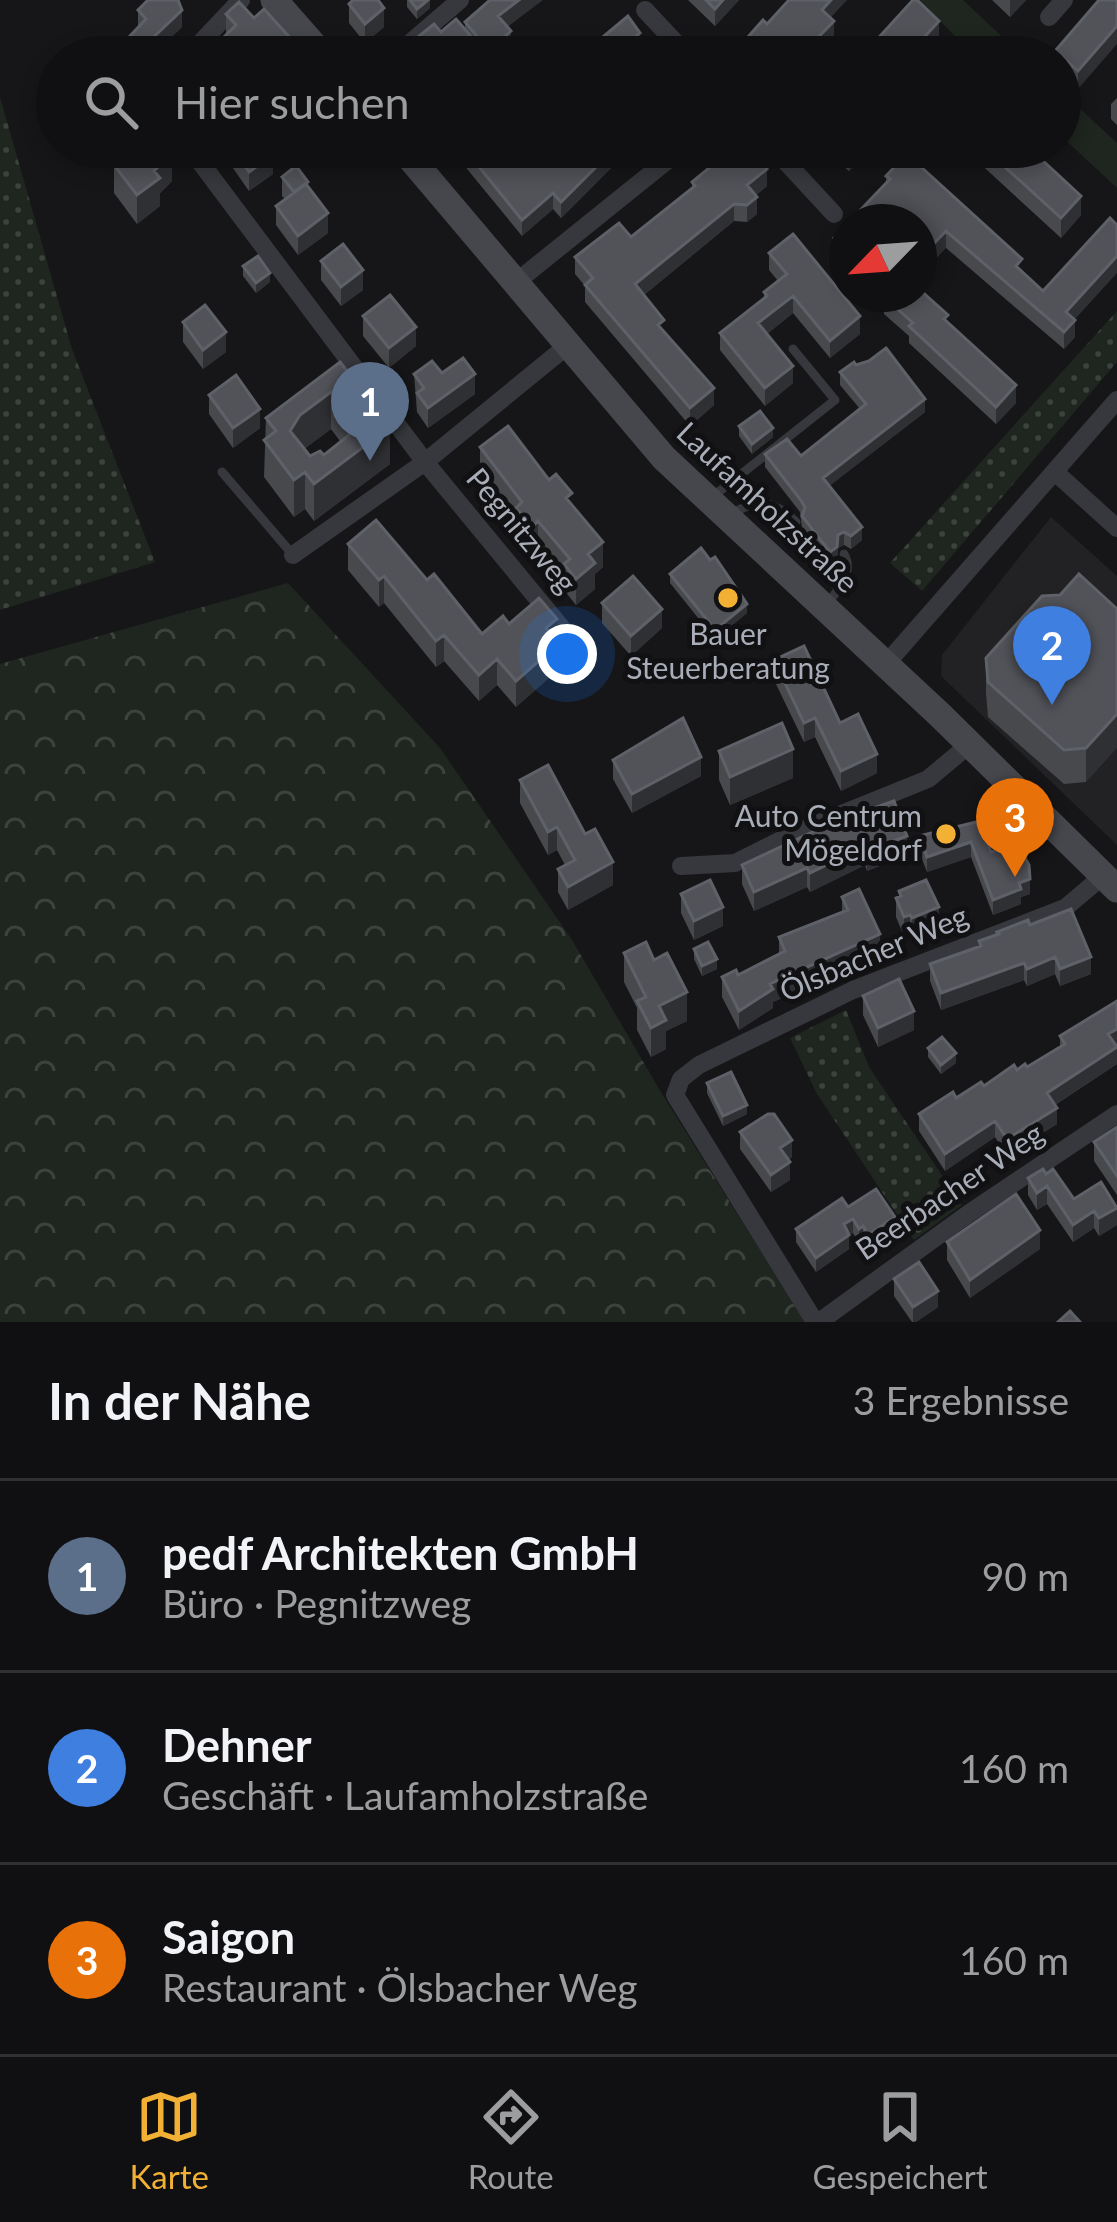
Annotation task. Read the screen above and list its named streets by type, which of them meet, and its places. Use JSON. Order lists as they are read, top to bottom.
{
  "streets": {
    "main road": ["Laufamholzstraße"],
    "street": ["Pegnitzweg", "Ölsbacher Weg", "Beerbacher Weg"]
  },
  "crossings": [
    ["Laufamholzstraße", "Pegnitzweg"],
    ["Laufamholzstraße", "Ölsbacher Weg"],
    ["Ölsbacher Weg", "Beerbacher Weg"]
  ],
  "places": ["Bauer Steuerberatung", "Auto Centrum Mögeldorf"],
  "north": "bottom left",
  "page": {
    "search": "Hier suchen",
    "pins": ["1", "2", "3"],
    "heading": ["In der Nähe", "3 Ergebnisse"],
    "list": [
      {
        "mark": "1",
        "name": "pedf Architekten GmbH",
        "note": "Büro · Pegnitzweg",
        "value": "90 m"
      },
      {
        "mark": "2",
        "name": "Dehner",
        "note": "Geschäft · Laufamholzstraße",
        "value": "160 m"
      },
      {
        "mark": "3",
        "name": "Saigon",
        "note": "Restaurant · Ölsbacher Weg",
        "value": "160 m"
      }
    ],
    "nav": ["Karte", "Route", "Gespeichert"]
  }
}
